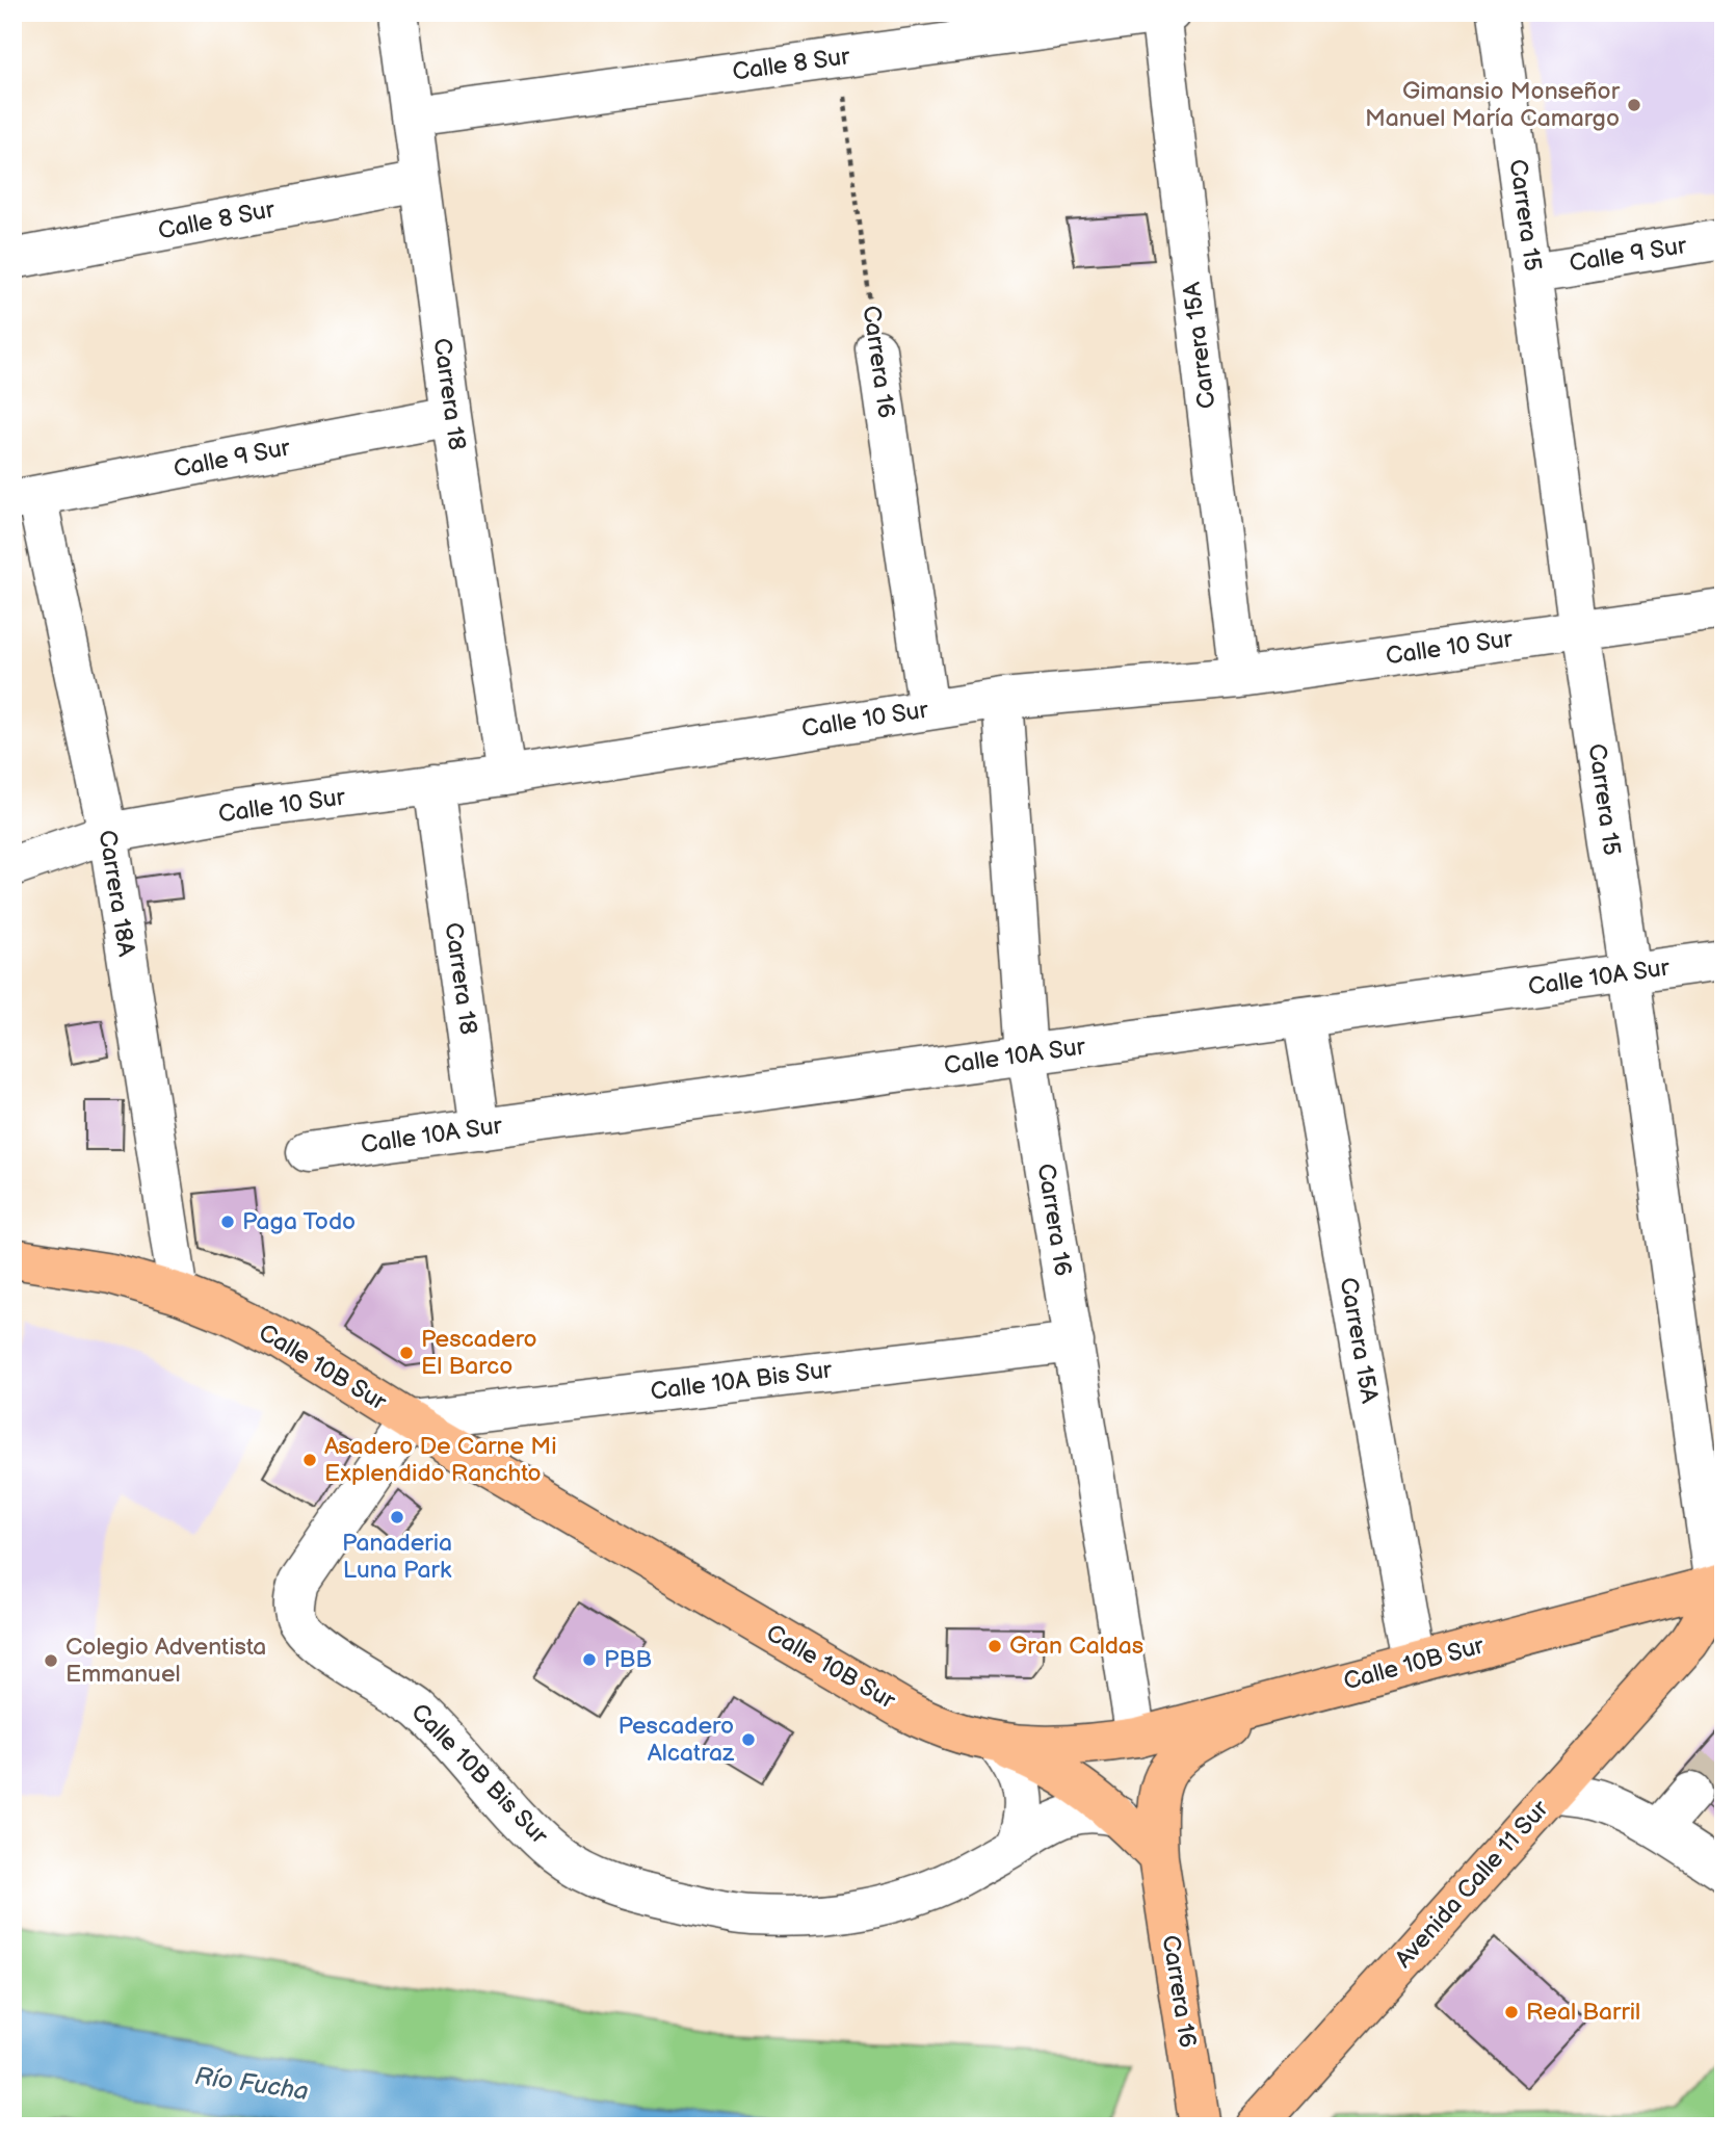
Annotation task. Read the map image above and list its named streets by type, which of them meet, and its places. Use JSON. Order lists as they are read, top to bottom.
{
  "streets": {
    "main road": ["Carrera 16", "Calle 10B Sur", "Avenida Calle 11 Sur"],
    "street": [
      "Calle 8 Sur",
      "Carrera 15",
      "Calle 9 Sur",
      "Carrera 15A",
      "Carrera 18",
      "Calle 10 Sur",
      "Carrera 18A",
      "Calle 10A Sur",
      "Calle 10A Bis Sur",
      "Calle 10B Bis Sur"
    ]
  },
  "crossings": [
    ["Calle 8 Sur", "Carrera 15A"],
    ["Calle 8 Sur", "Carrera 16"],
    ["Calle 8 Sur", "Carrera 18"],
    ["Carrera 15", "Calle 9 Sur"],
    ["Carrera 15", "Calle 10 Sur"],
    ["Carrera 15", "Calle 10A Sur"],
    ["Carrera 15", "Calle 10B Sur"],
    ["Carrera 15", "Avenida Calle 11 Sur"],
    ["Calle 9 Sur", "Carrera 18"],
    ["Calle 9 Sur", "Carrera 18A"],
    ["Carrera 15A", "Calle 10 Sur"],
    ["Carrera 15A", "Calle 10A Sur"],
    ["Carrera 15A", "Calle 10B Sur"],
    ["Carrera 16", "Calle 10 Sur"],
    ["Carrera 16", "Calle 10A Sur"],
    ["Carrera 16", "Calle 10B Sur"],
    ["Carrera 16", "Calle 10A Bis Sur"],
    ["Carrera 18", "Calle 10 Sur"],
    ["Carrera 18", "Calle 10A Sur"],
    ["Calle 10 Sur", "Carrera 18A"],
    ["Carrera 18A", "Calle 10B Sur"],
    ["Calle 10B Sur", "Calle 10A Bis Sur"],
    ["Calle 10B Sur", "Calle 10B Bis Sur"],
    ["Calle 10B Sur", "Avenida Calle 11 Sur"],
    ["Calle 10A Bis Sur", "Calle 10B Bis Sur"]
  ],
  "water": ["Río Fucha"],
  "places": [
    "Gimansio Monseñor Manuel María Camargo",
    "Paga Todo",
    "Pescadero El Barco",
    "Asadero De Carne Mi Explendido Ranchto",
    "Panaderia Luna Park",
    "Gran Caldas",
    "PBB",
    "Colegio Adventista Emmanuel",
    "Pescadero Alcatraz",
    "Real Barril"
  ]
}
